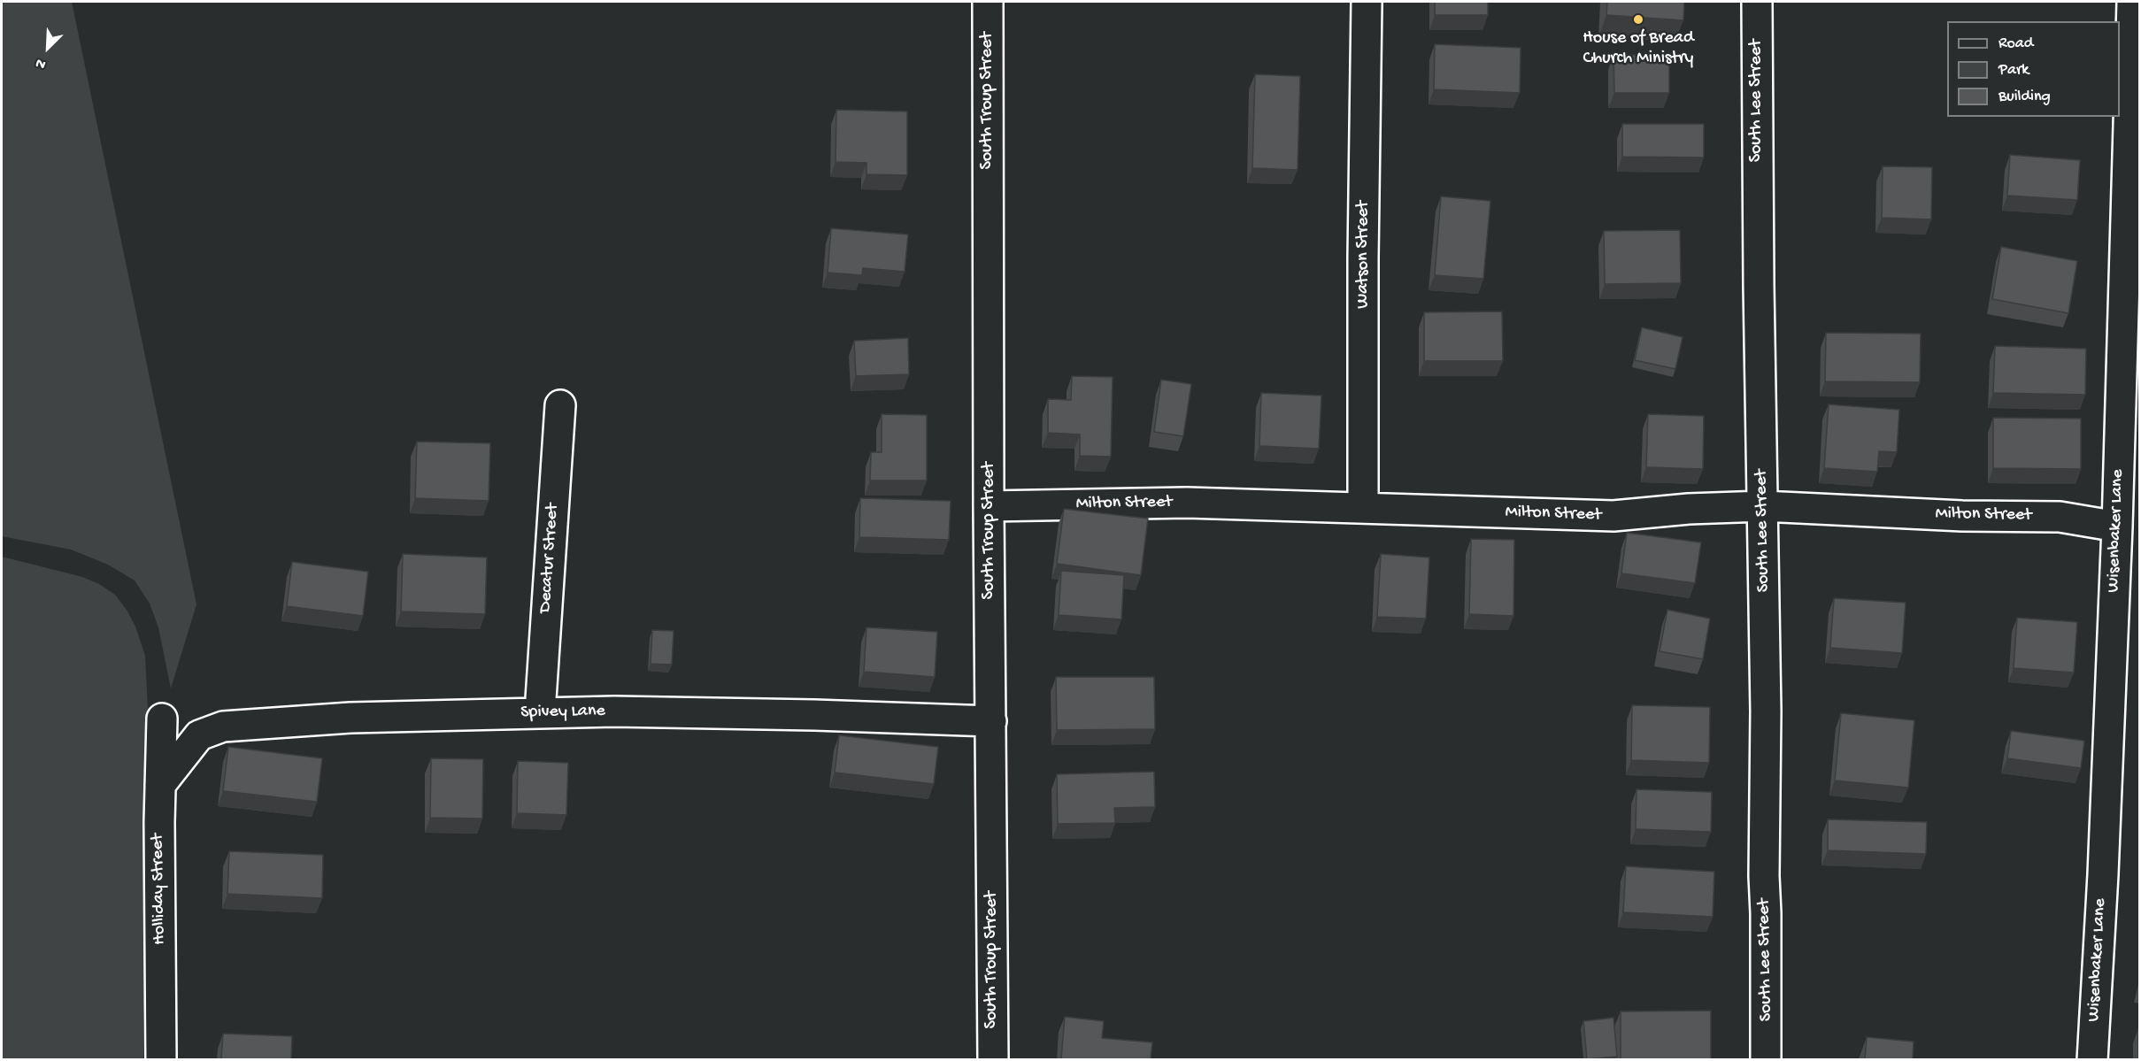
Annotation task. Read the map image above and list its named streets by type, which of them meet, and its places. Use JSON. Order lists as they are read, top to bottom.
{
  "streets": {
    "street": [
      "South Troup Street",
      "South Lee Street",
      "Watson Street",
      "Milton Street",
      "Wisenbaker Lane",
      "Decatur Street",
      "Spivey Lane",
      "Holliday Street"
    ]
  },
  "crossings": [
    ["South Troup Street", "Milton Street"],
    ["South Troup Street", "Spivey Lane"],
    ["South Lee Street", "Milton Street"],
    ["Watson Street", "Milton Street"],
    ["Milton Street", "Wisenbaker Lane"],
    ["Decatur Street", "Spivey Lane"],
    ["Spivey Lane", "Holliday Street"]
  ],
  "places": ["House of Bread Church Ministry"],
  "legend": ["Road", "Park", "Building"],
  "north": "bottom left"
}
